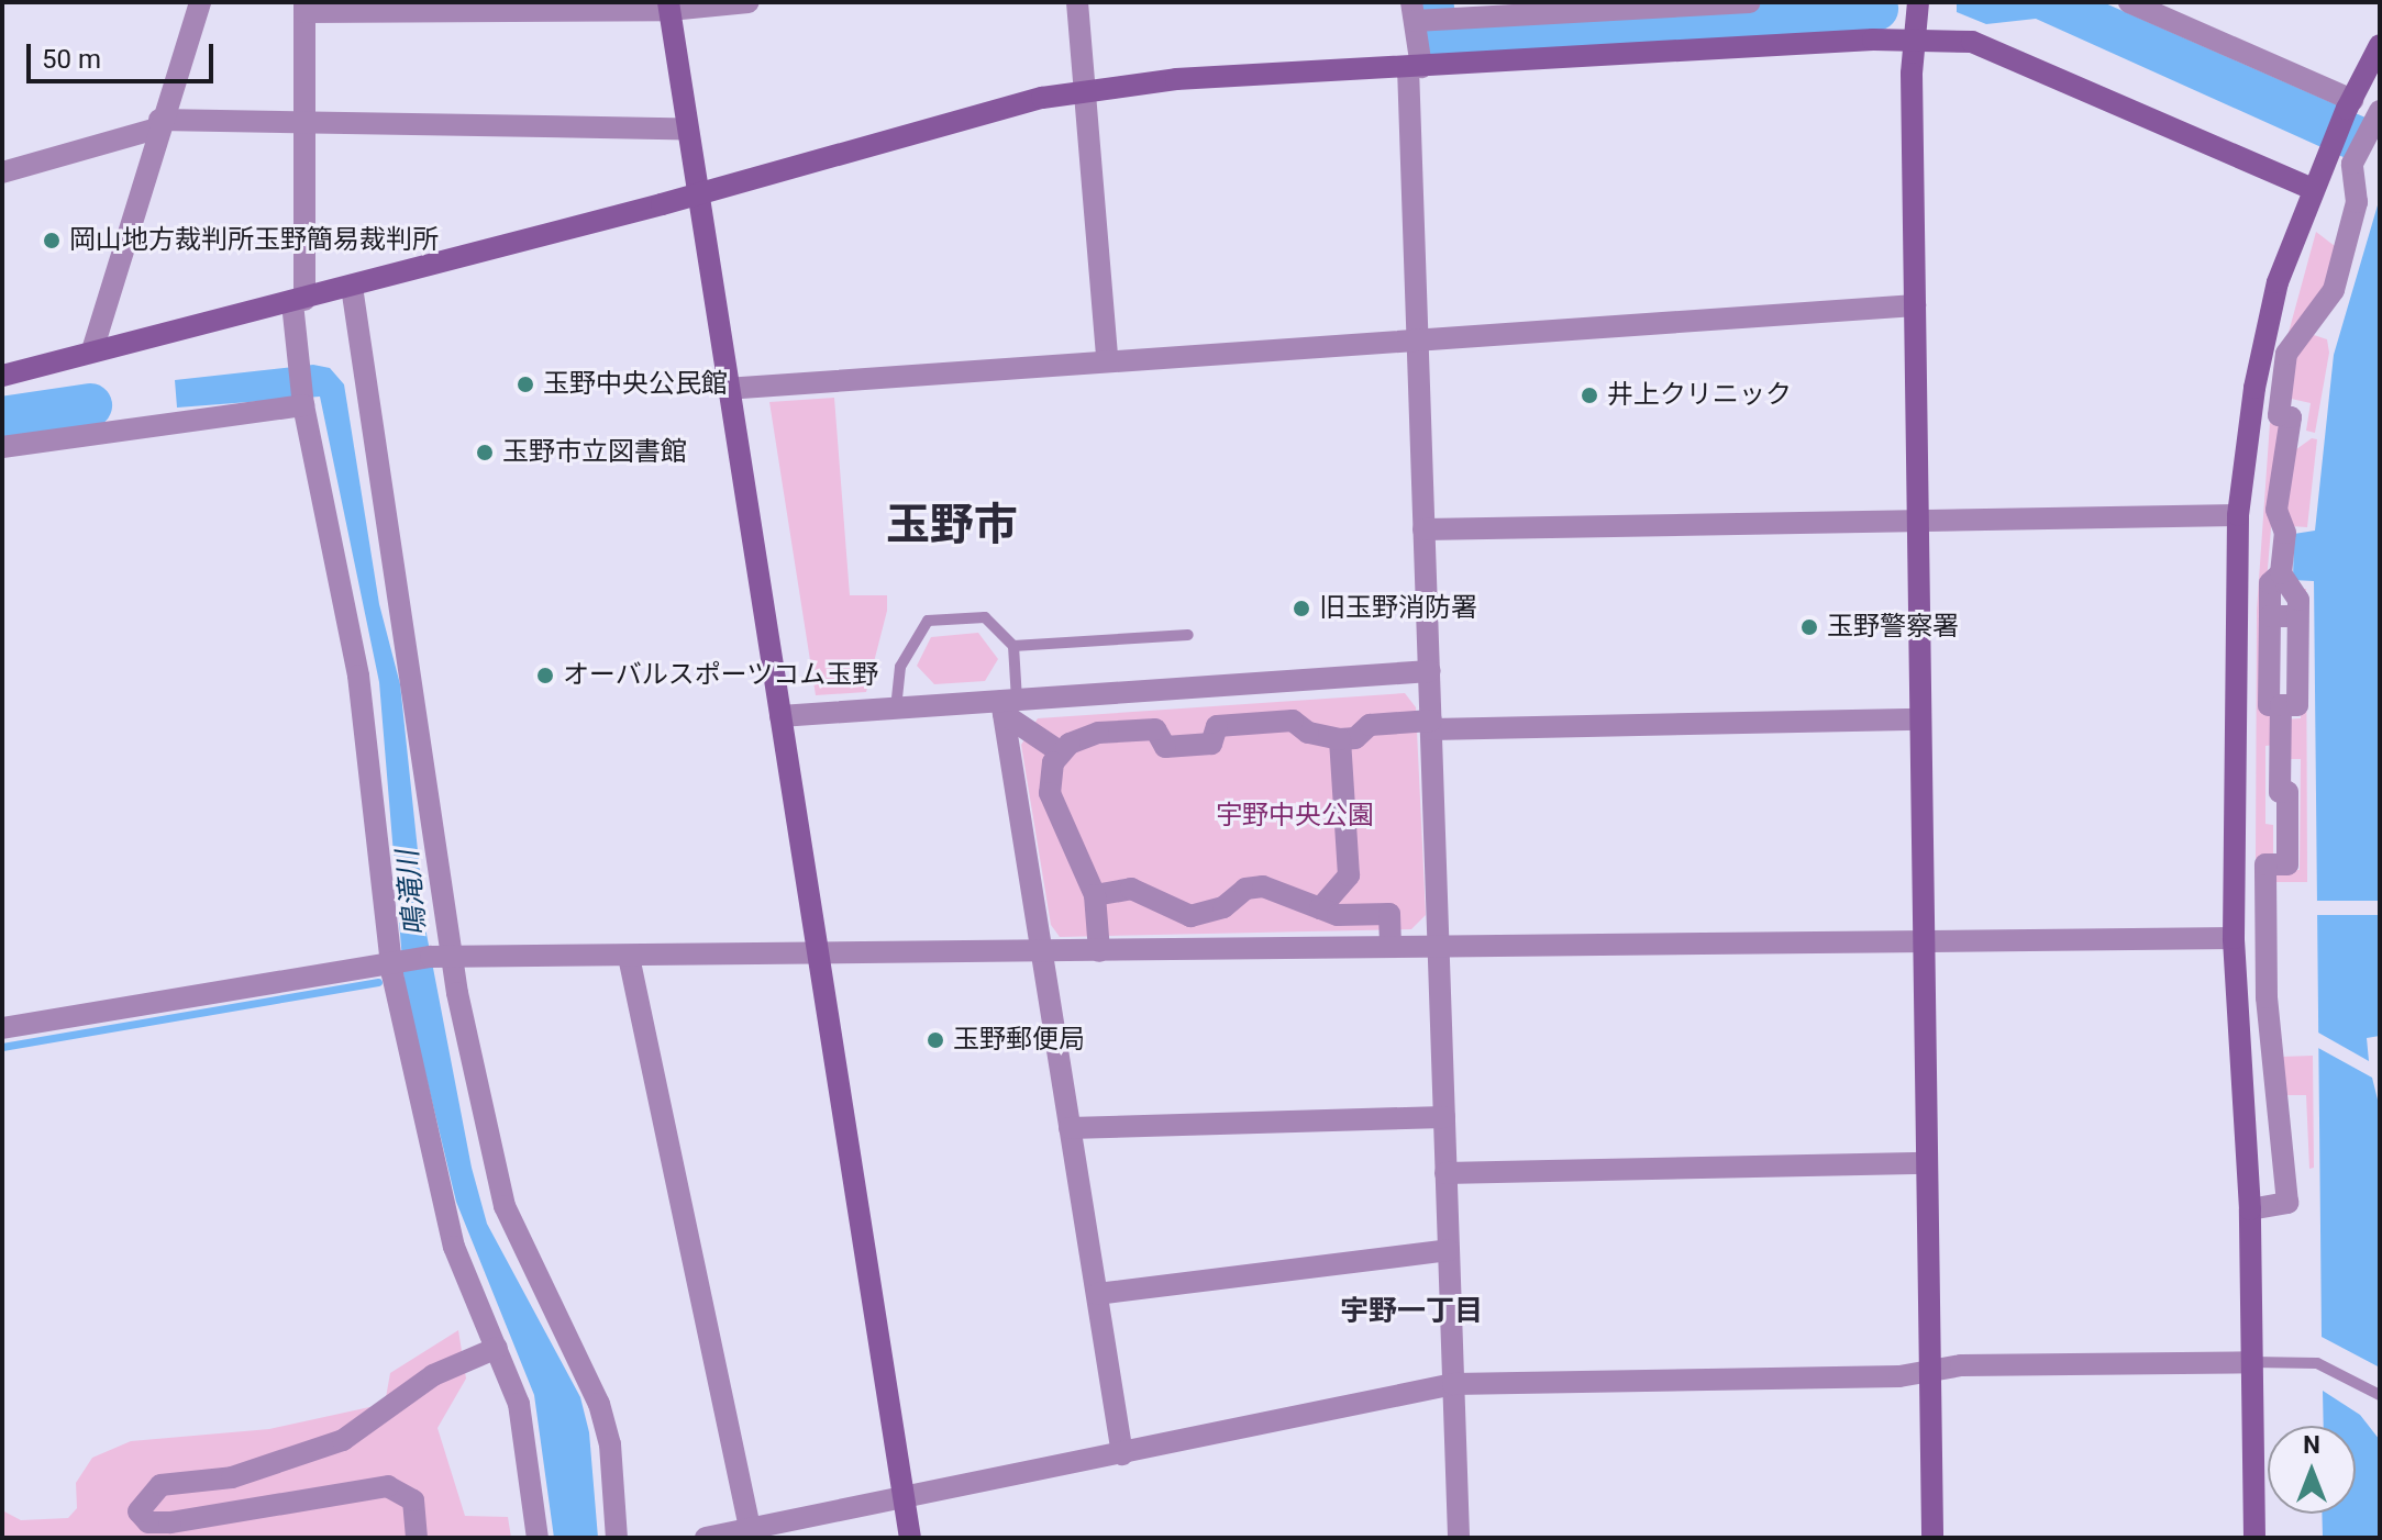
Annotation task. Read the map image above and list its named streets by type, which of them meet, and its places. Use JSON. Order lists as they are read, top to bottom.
{
  "districts": ["玉野市", "宇野一丁目"],
  "water": ["鳴滝川"],
  "parks": ["宇野中央公園"],
  "places": [
    "岡山地方裁判所玉野簡易裁判所",
    "玉野中央公民館",
    "井上クリニック",
    "玉野市立図書館",
    "旧玉野消防署",
    "玉野警察署",
    "オーバルスポーツコム玉野",
    "玉野郵便局"
  ],
  "scale_bar": "50 m",
  "north": "top"
}
